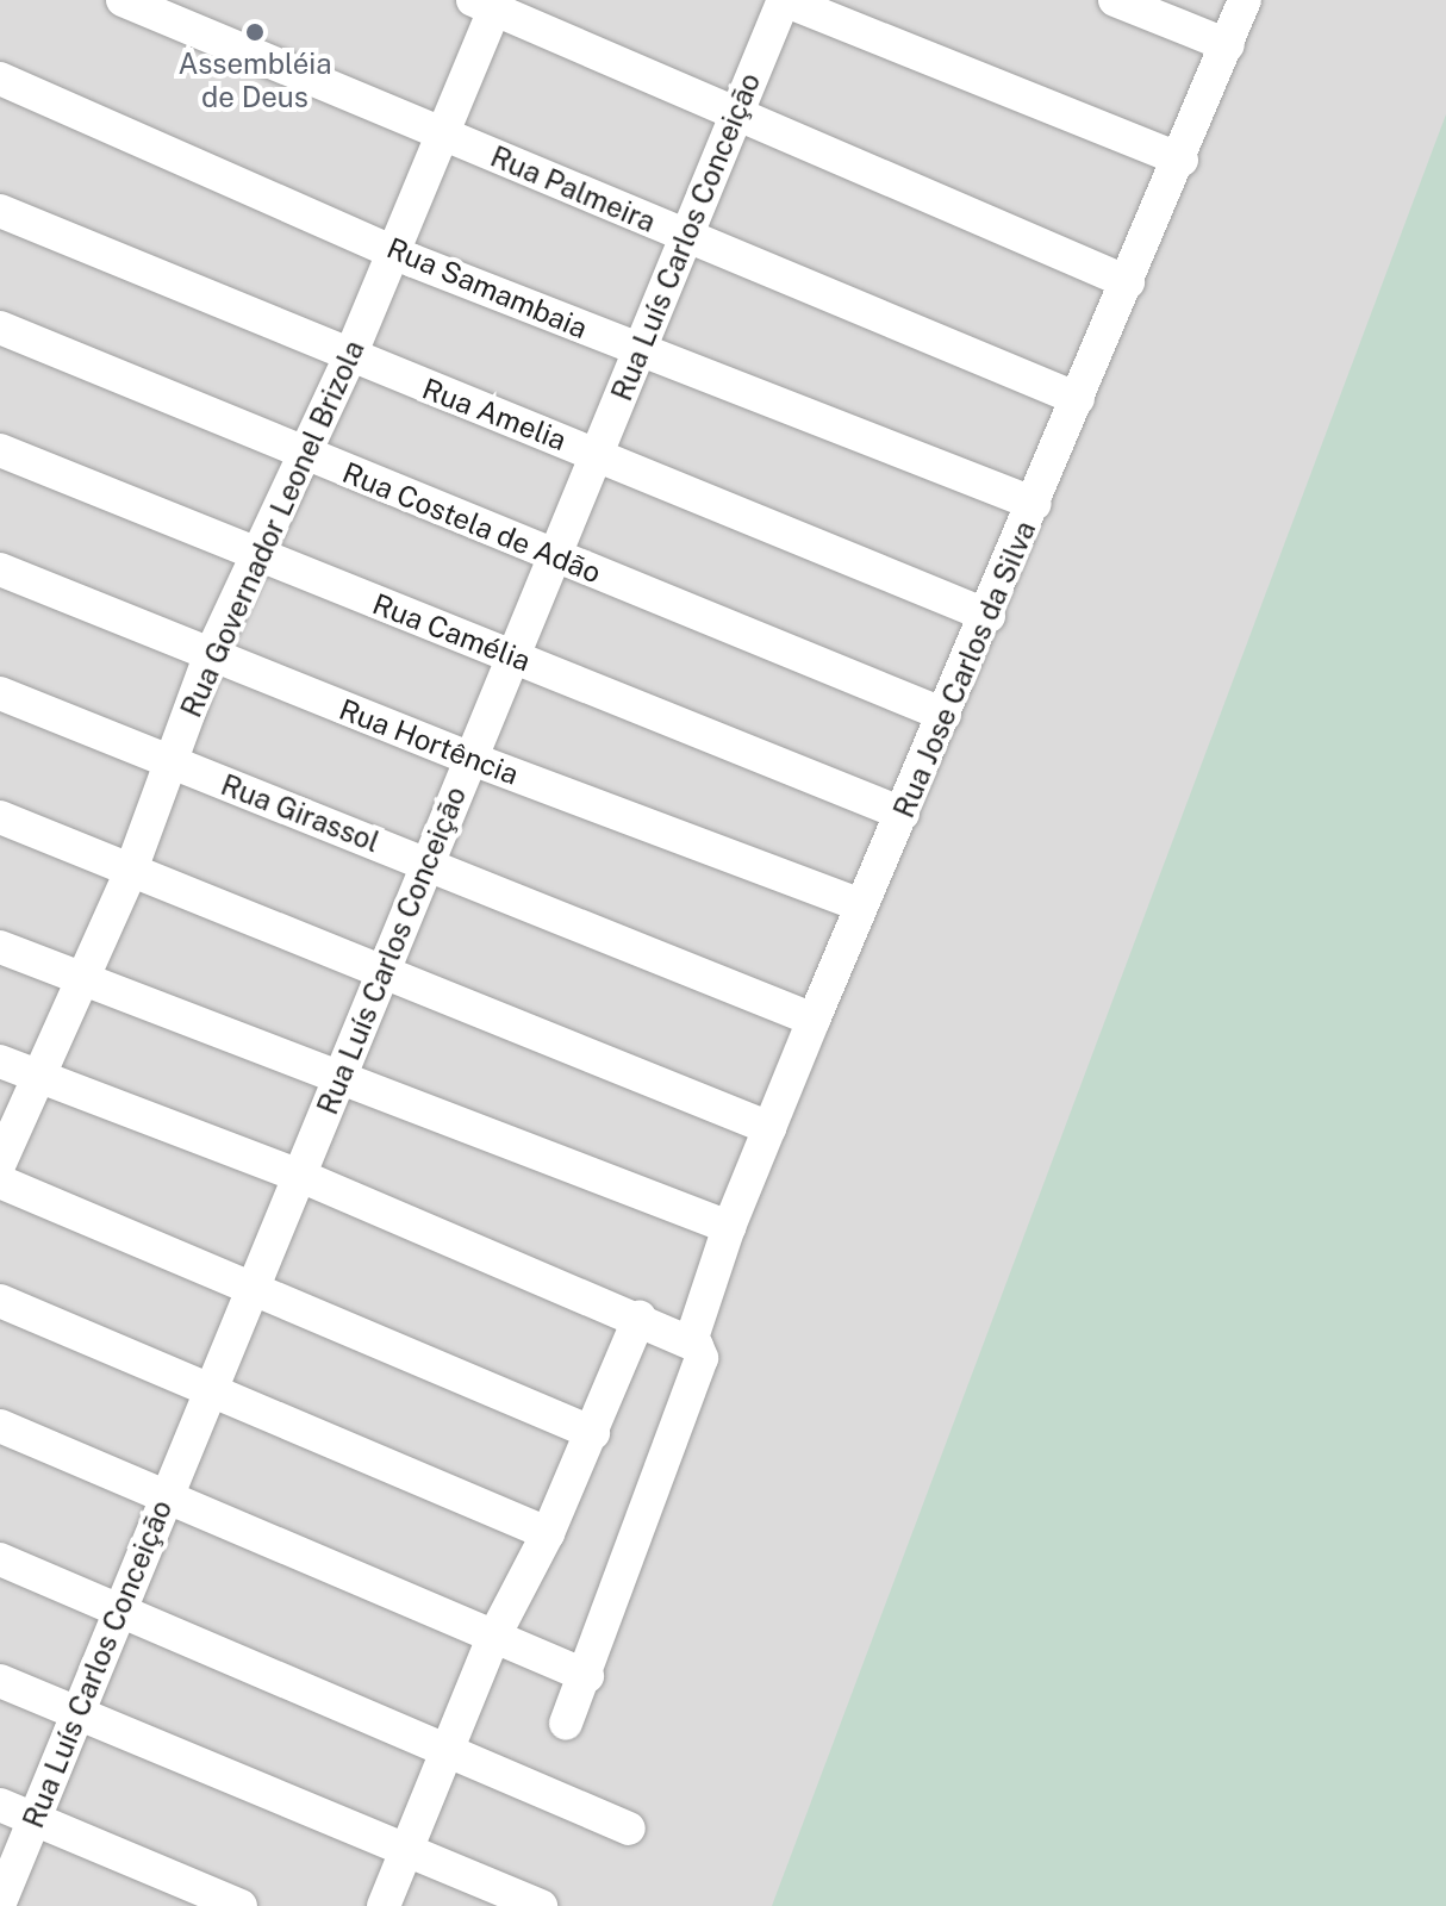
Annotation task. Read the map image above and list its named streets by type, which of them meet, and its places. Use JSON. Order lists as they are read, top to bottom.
{
  "streets": {
    "street": [
      "Rua Palmeira",
      "Rua Luís Carlos Conceição",
      "Rua Samambaia",
      "Rua Amelia",
      "Rua Costela de Adão",
      "Rua Governador Leonel Brizola",
      "Rua Camélia",
      "Rua Jose Carlos da Silva",
      "Rua Hortência",
      "Rua Girassol"
    ]
  },
  "crossings": [
    ["Rua Palmeira", "Rua Luís Carlos Conceição"],
    ["Rua Palmeira", "Rua Governador Leonel Brizola"],
    ["Rua Palmeira", "Rua Jose Carlos da Silva"],
    ["Rua Luís Carlos Conceição", "Rua Samambaia"],
    ["Rua Luís Carlos Conceição", "Rua Amelia"],
    ["Rua Luís Carlos Conceição", "Rua Costela de Adão"],
    ["Rua Luís Carlos Conceição", "Rua Camélia"],
    ["Rua Luís Carlos Conceição", "Rua Hortência"],
    ["Rua Luís Carlos Conceição", "Rua Girassol"],
    ["Rua Samambaia", "Rua Governador Leonel Brizola"],
    ["Rua Samambaia", "Rua Jose Carlos da Silva"],
    ["Rua Amelia", "Rua Governador Leonel Brizola"],
    ["Rua Amelia", "Rua Jose Carlos da Silva"],
    ["Rua Costela de Adão", "Rua Governador Leonel Brizola"],
    ["Rua Costela de Adão", "Rua Jose Carlos da Silva"],
    ["Rua Governador Leonel Brizola", "Rua Camélia"],
    ["Rua Governador Leonel Brizola", "Rua Hortência"],
    ["Rua Governador Leonel Brizola", "Rua Girassol"],
    ["Rua Camélia", "Rua Jose Carlos da Silva"],
    ["Rua Jose Carlos da Silva", "Rua Hortência"],
    ["Rua Jose Carlos da Silva", "Rua Girassol"]
  ],
  "places": ["Assembléia de Deus"]
}
